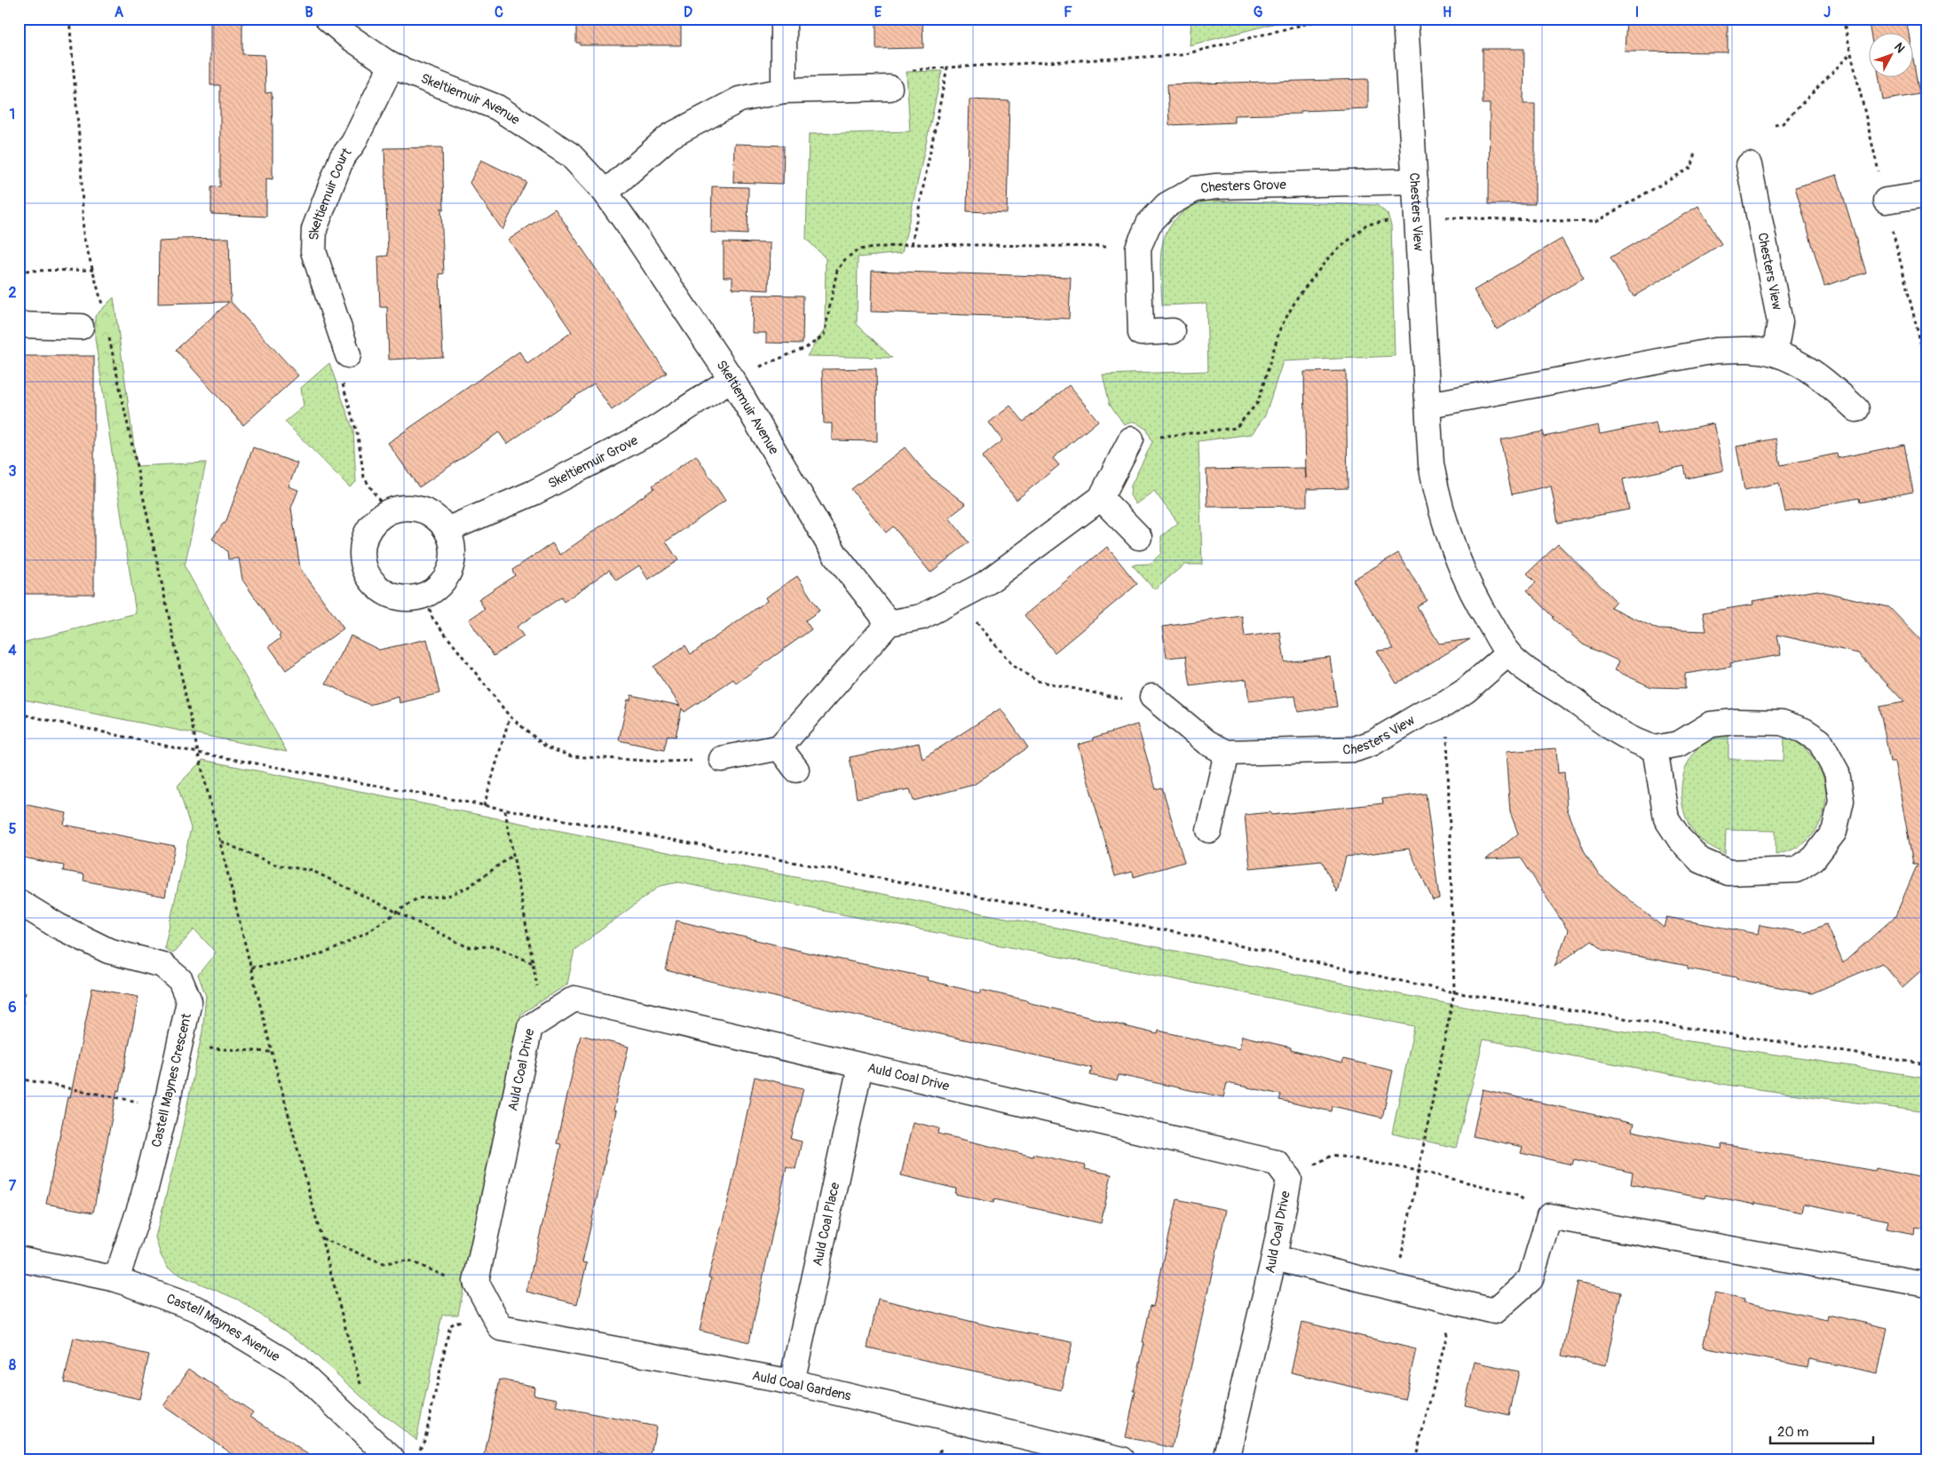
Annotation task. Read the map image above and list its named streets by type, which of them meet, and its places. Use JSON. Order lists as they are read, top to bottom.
{
  "streets": {
    "street": [
      "Skeltiemuir Avenue",
      "Chesters Grove",
      "Skeltiemuir Court",
      "Chesters View",
      "Skeltiemuir Grove",
      "Auld Coal Drive",
      "Castell Maynes Crescent",
      "Auld Coal Place",
      "Castell Maynes Avenue",
      "Auld Coal Gardens"
    ]
  },
  "crossings": [
    ["Skeltiemuir Avenue", "Skeltiemuir Court"],
    ["Skeltiemuir Avenue", "Skeltiemuir Grove"],
    ["Chesters Grove", "Chesters View"],
    ["Auld Coal Drive", "Auld Coal Place"],
    ["Auld Coal Drive", "Auld Coal Gardens"],
    ["Castell Maynes Crescent", "Castell Maynes Avenue"],
    ["Auld Coal Place", "Auld Coal Gardens"]
  ],
  "scale_bar": "20 m",
  "north": "top right",
  "grid": {
    "columns": [
      "A",
      "B",
      "C",
      "D",
      "E",
      "F",
      "G",
      "H",
      "I",
      "J"
    ],
    "rows": [
      "1",
      "2",
      "3",
      "4",
      "5",
      "6",
      "7",
      "8"
    ]
  }
}
